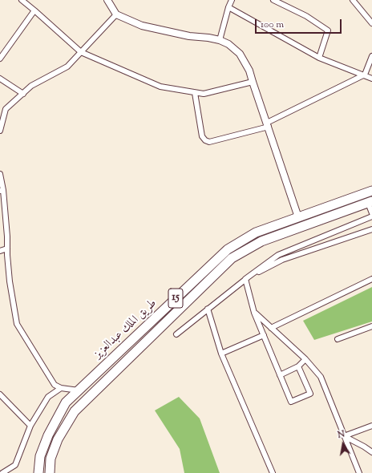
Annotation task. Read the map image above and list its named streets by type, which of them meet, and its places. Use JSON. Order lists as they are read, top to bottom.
{
  "streets": {
    "highway": ["15", "طريق الملك عبدالعزيز"]
  },
  "scale_bar": "100 m",
  "north": "top"
}
